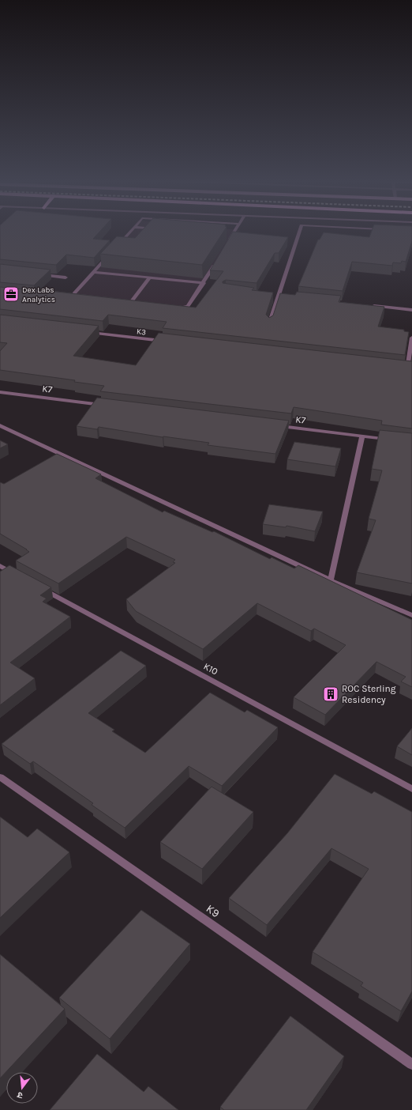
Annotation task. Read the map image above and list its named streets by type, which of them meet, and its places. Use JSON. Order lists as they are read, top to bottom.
{
  "streets": {
    "street": [
      "K3",
      "K7",
      "K10",
      "K9"
    ]
  },
  "places": {
    "office": ["Dex Labs Analytics"],
    "building": ["ROC Sterling Residency"]
  },
  "north": "bottom"
}
